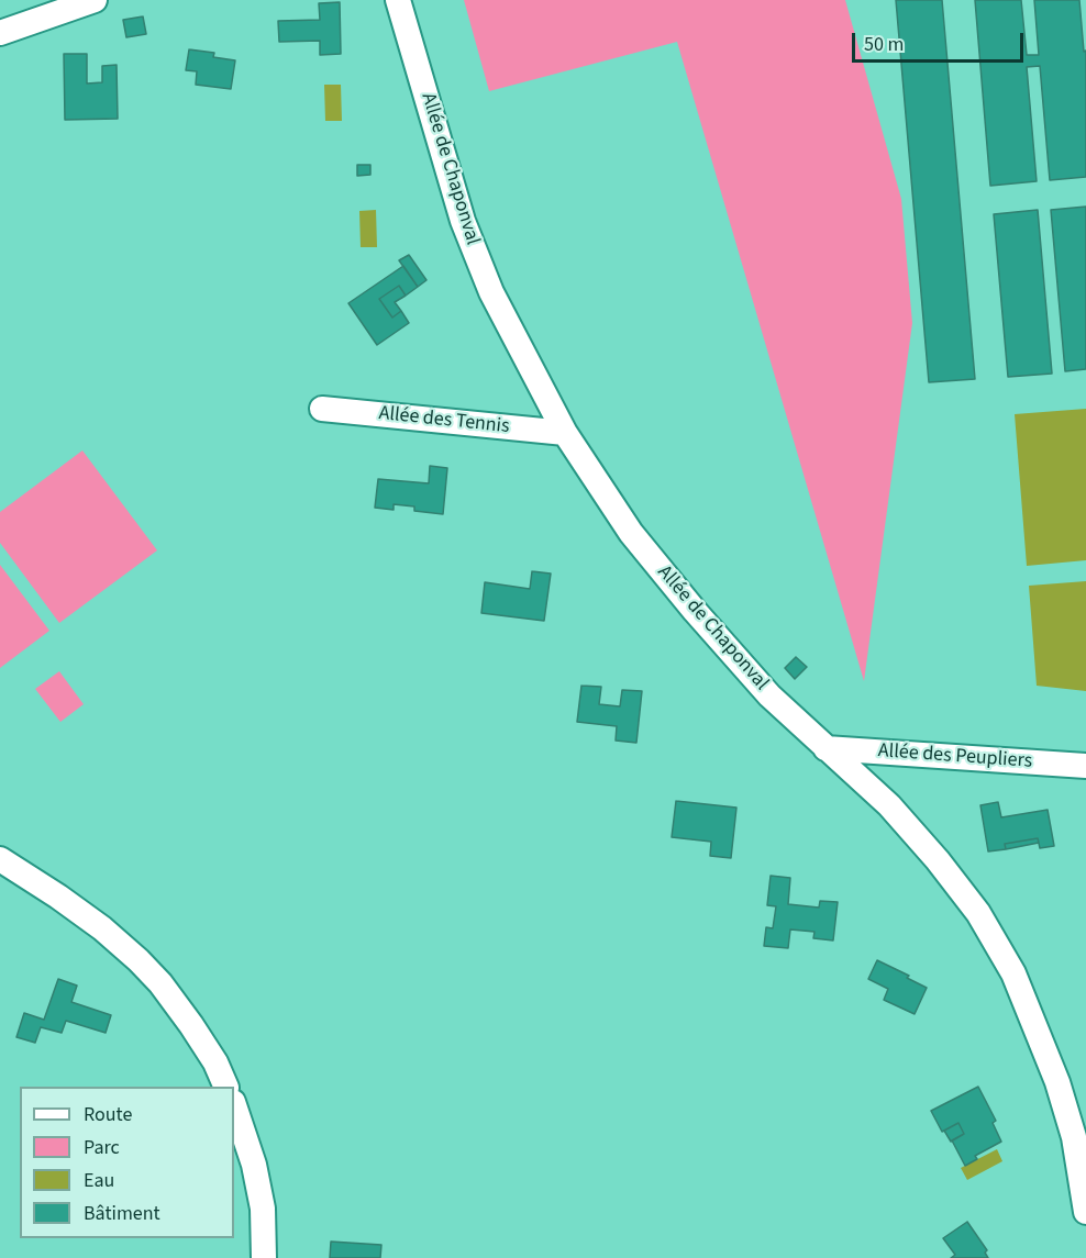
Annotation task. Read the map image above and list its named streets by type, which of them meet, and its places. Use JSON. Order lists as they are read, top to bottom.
{
  "streets": {
    "street": ["Allée de Chaponval", "Allée des Tennis", "Allée des Peupliers"]
  },
  "crossings": [
    ["Allée de Chaponval", "Allée des Tennis"],
    ["Allée de Chaponval", "Allée des Peupliers"]
  ],
  "legend": [
    "Route",
    "Parc",
    "Eau",
    "Bâtiment"
  ],
  "scale_bar": "50 m"
}
